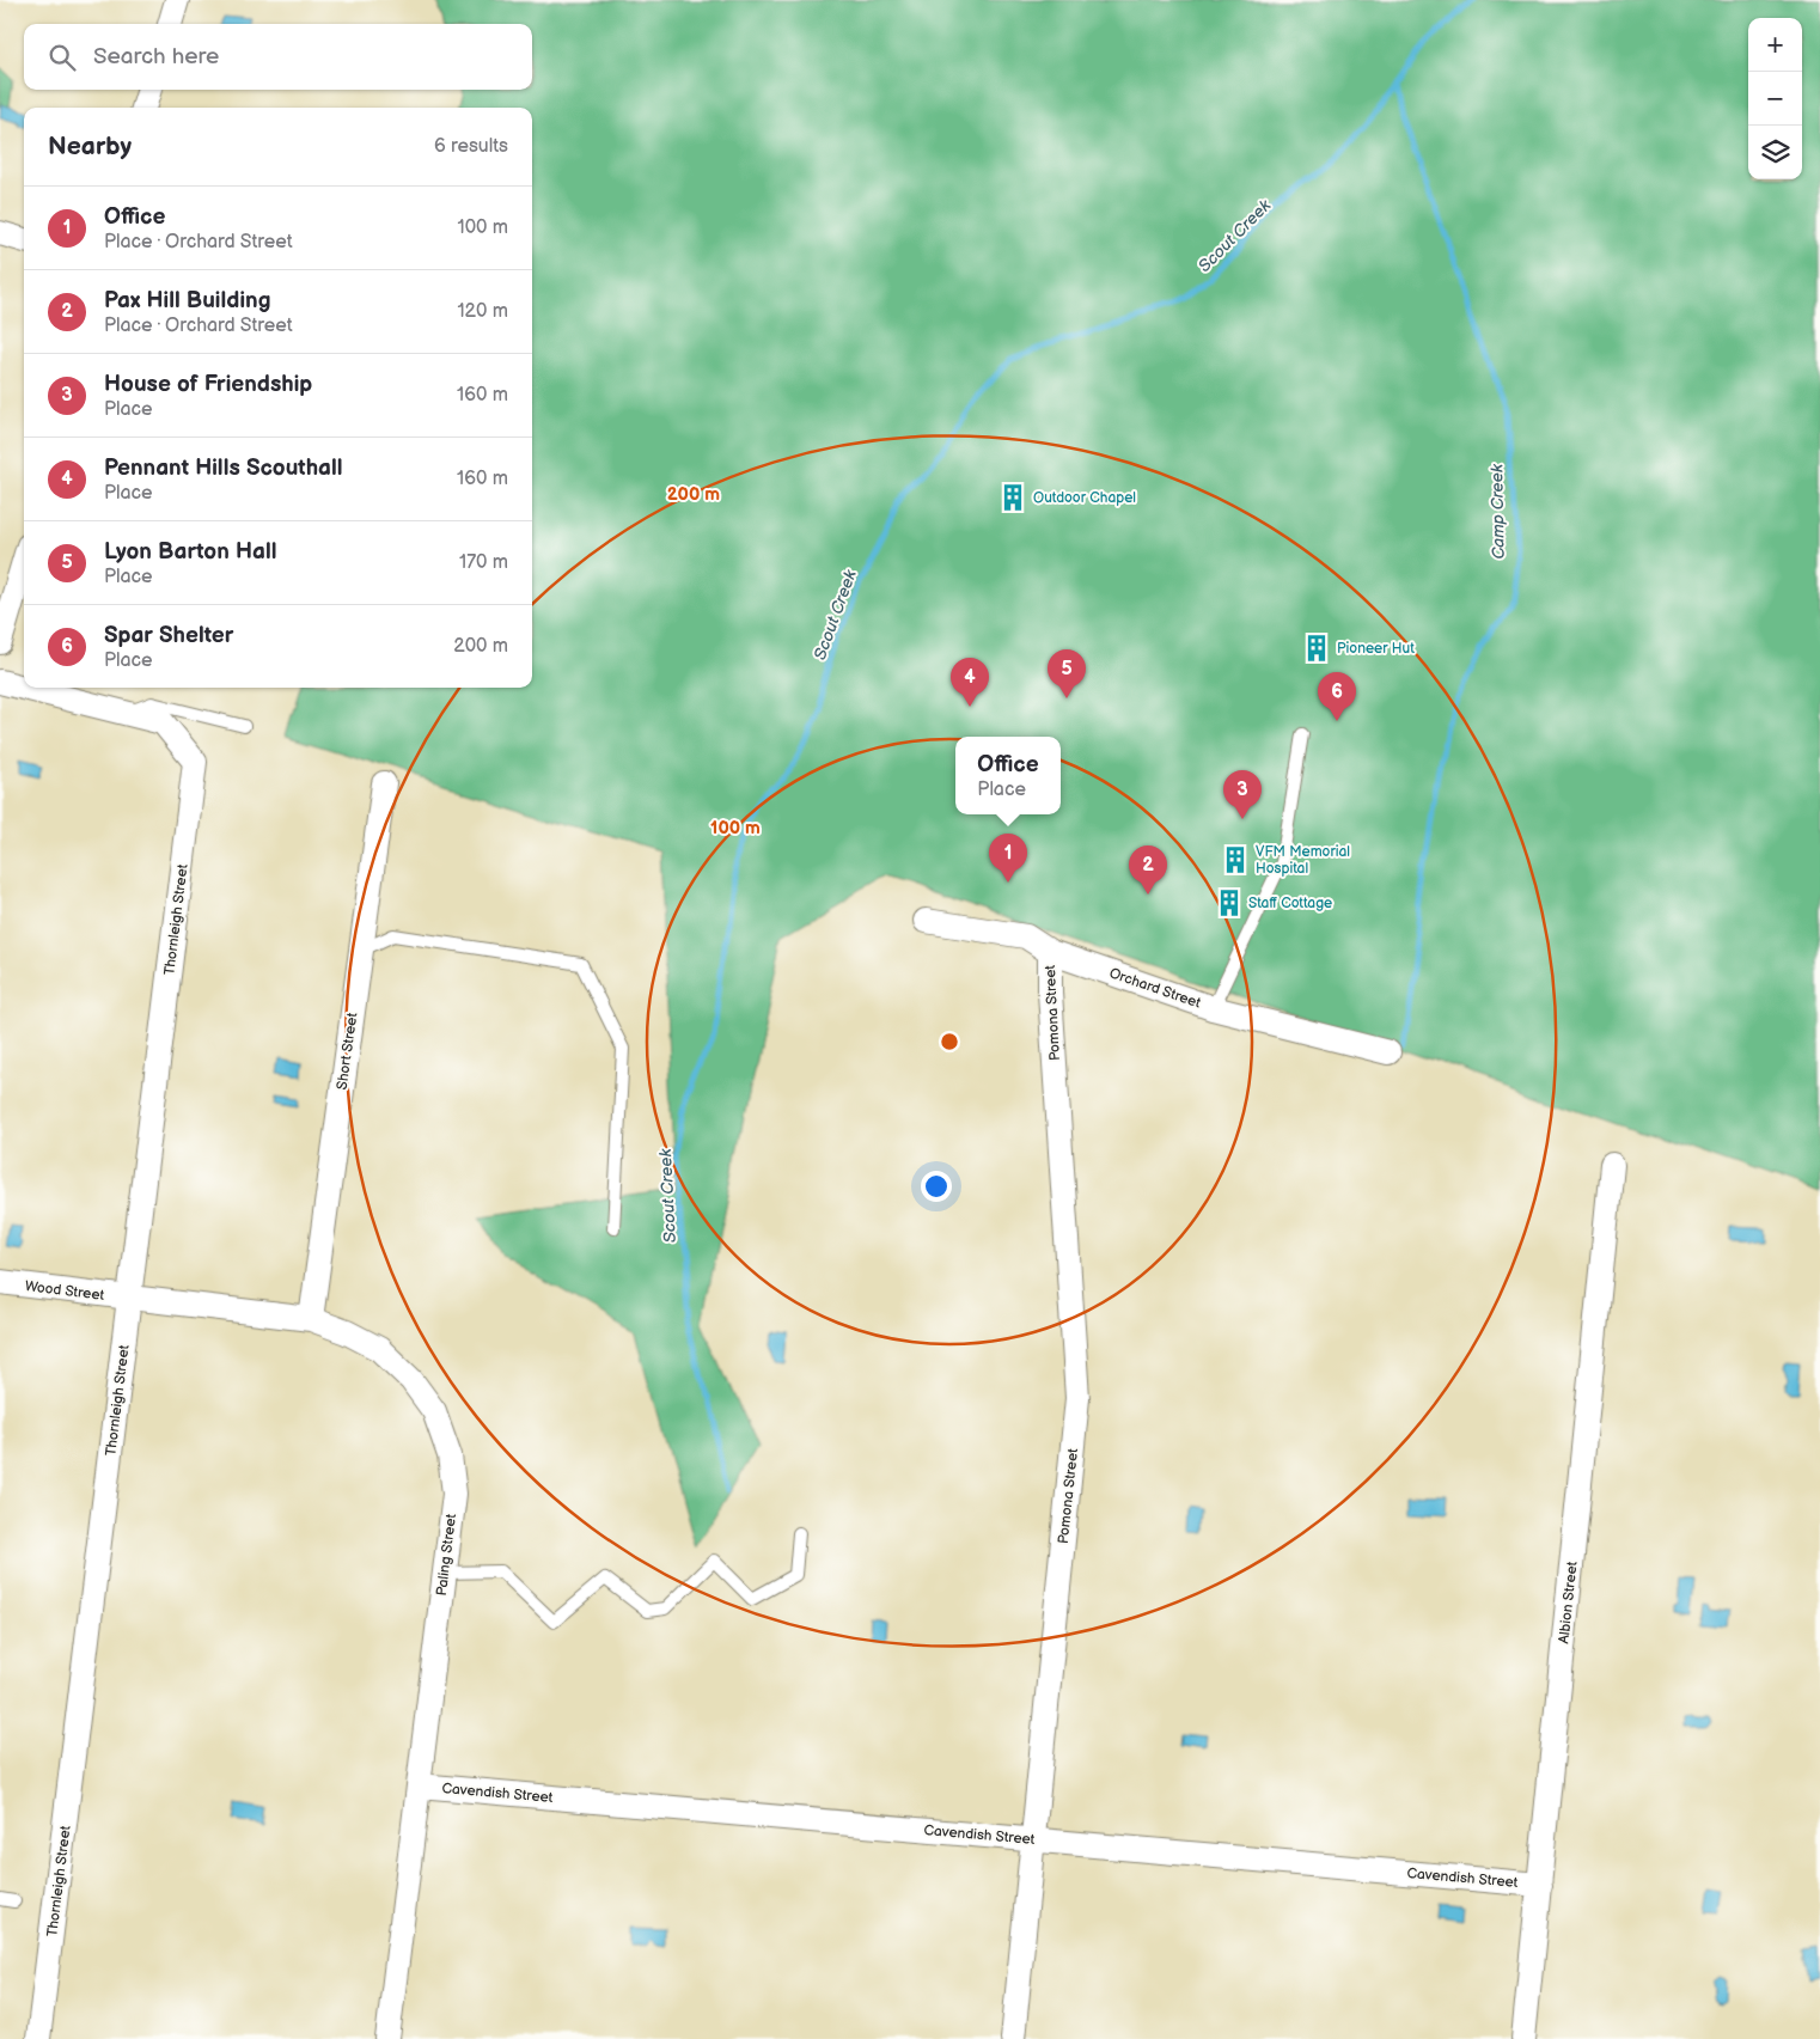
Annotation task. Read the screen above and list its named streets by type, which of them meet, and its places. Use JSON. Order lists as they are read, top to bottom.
{
  "streets": {
    "street": [
      "Thornleigh Street",
      "Orchard Street",
      "Pomona Street",
      "Short Street",
      "Wood Street",
      "Paling Street",
      "Albion Street",
      "Cavendish Street"
    ]
  },
  "crossings": [
    ["Thornleigh Street", "Wood Street"],
    ["Thornleigh Street", "Paling Street"],
    ["Orchard Street", "Pomona Street"],
    ["Pomona Street", "Cavendish Street"],
    ["Short Street", "Paling Street"],
    ["Wood Street", "Paling Street"],
    ["Paling Street", "Cavendish Street"],
    ["Albion Street", "Cavendish Street"]
  ],
  "water": ["Scout Creek", "Camp Creek"],
  "places": {
    "building": [
      "Outdoor Chapel",
      "Pioneer Hut",
      "VFM Memorial Hospital",
      "Staff Cottage"
    ]
  },
  "page": {
    "map_buttons": ["+", "−"],
    "search": "Search here",
    "heading": ["Nearby", "6 results"],
    "list": [
      {
        "mark": "1",
        "name": "Office",
        "note": "Place · Orchard Street",
        "value": "100 m"
      },
      {
        "mark": "2",
        "name": "Pax Hill Building",
        "note": "Place · Orchard Street",
        "value": "120 m"
      },
      {
        "mark": "3",
        "name": "House of Friendship",
        "note": "Place",
        "value": "160 m"
      },
      {
        "mark": "4",
        "name": "Pennant Hills Scouthall",
        "note": "Place",
        "value": "160 m"
      },
      {
        "mark": "5",
        "name": "Lyon Barton Hall",
        "note": "Place",
        "value": "170 m"
      },
      {
        "mark": "6",
        "name": "Spar Shelter",
        "note": "Place",
        "value": "200 m"
      }
    ],
    "pins": [
      "5",
      "4",
      "6",
      "3",
      "1",
      "2"
    ],
    "popup": ["Office", "Place"]
  },
  "rings": ["200 m", "100 m"]
}
